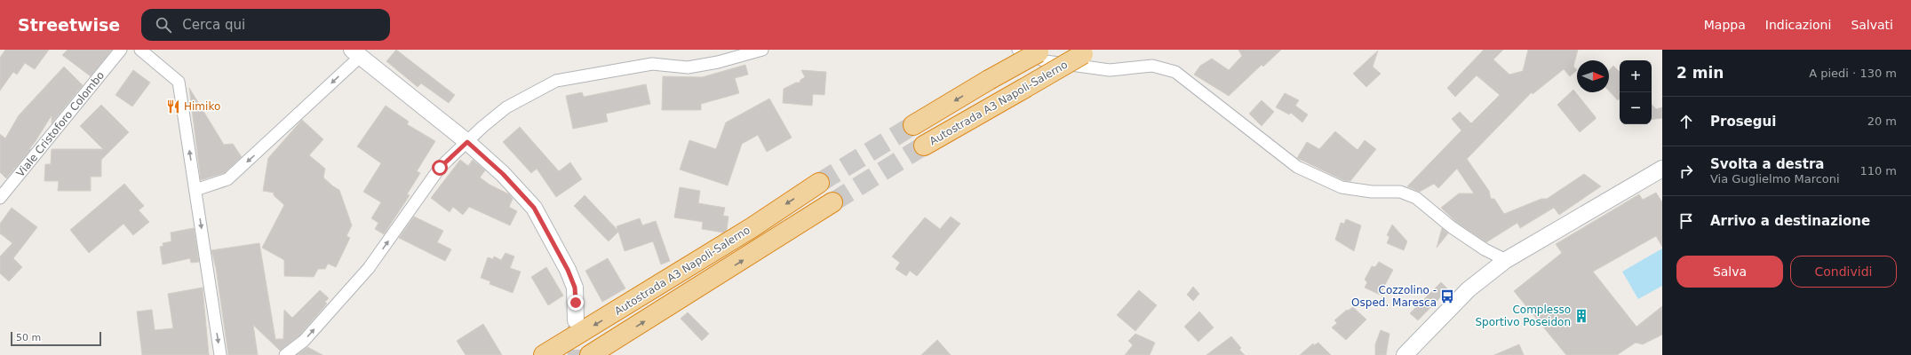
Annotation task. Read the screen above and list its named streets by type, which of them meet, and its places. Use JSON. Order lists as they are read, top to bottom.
{
  "streets": {
    "highway": ["Autostrada A3 Napoli-Salerno"],
    "street": ["Viale Cristoforo Colombo"]
  },
  "places": {
    "restaurant": ["Himiko"],
    "bus stop": ["Cozzolino - Osped. Maresca"],
    "building": ["Complesso Sportivo Poseidon"]
  },
  "scale_bar": "50 m",
  "north": "right",
  "page": {
    "header": "Streetwise",
    "search": "Cerca qui",
    "nav": ["Mappa", "Indicazioni", "Salvati"],
    "heading": ["2 min", "A piedi · 130 m"],
    "map_buttons": ["+", "−"],
    "list": [
      ["Prosegui", "20 m"],
      ["Svolta a destra", "Via Guglielmo Marconi", "110 m"],
      "Arrivo a destinazione"
    ],
    "buttons": ["Salva", "Condividi"],
    "scale": "50 m"
  }
}
